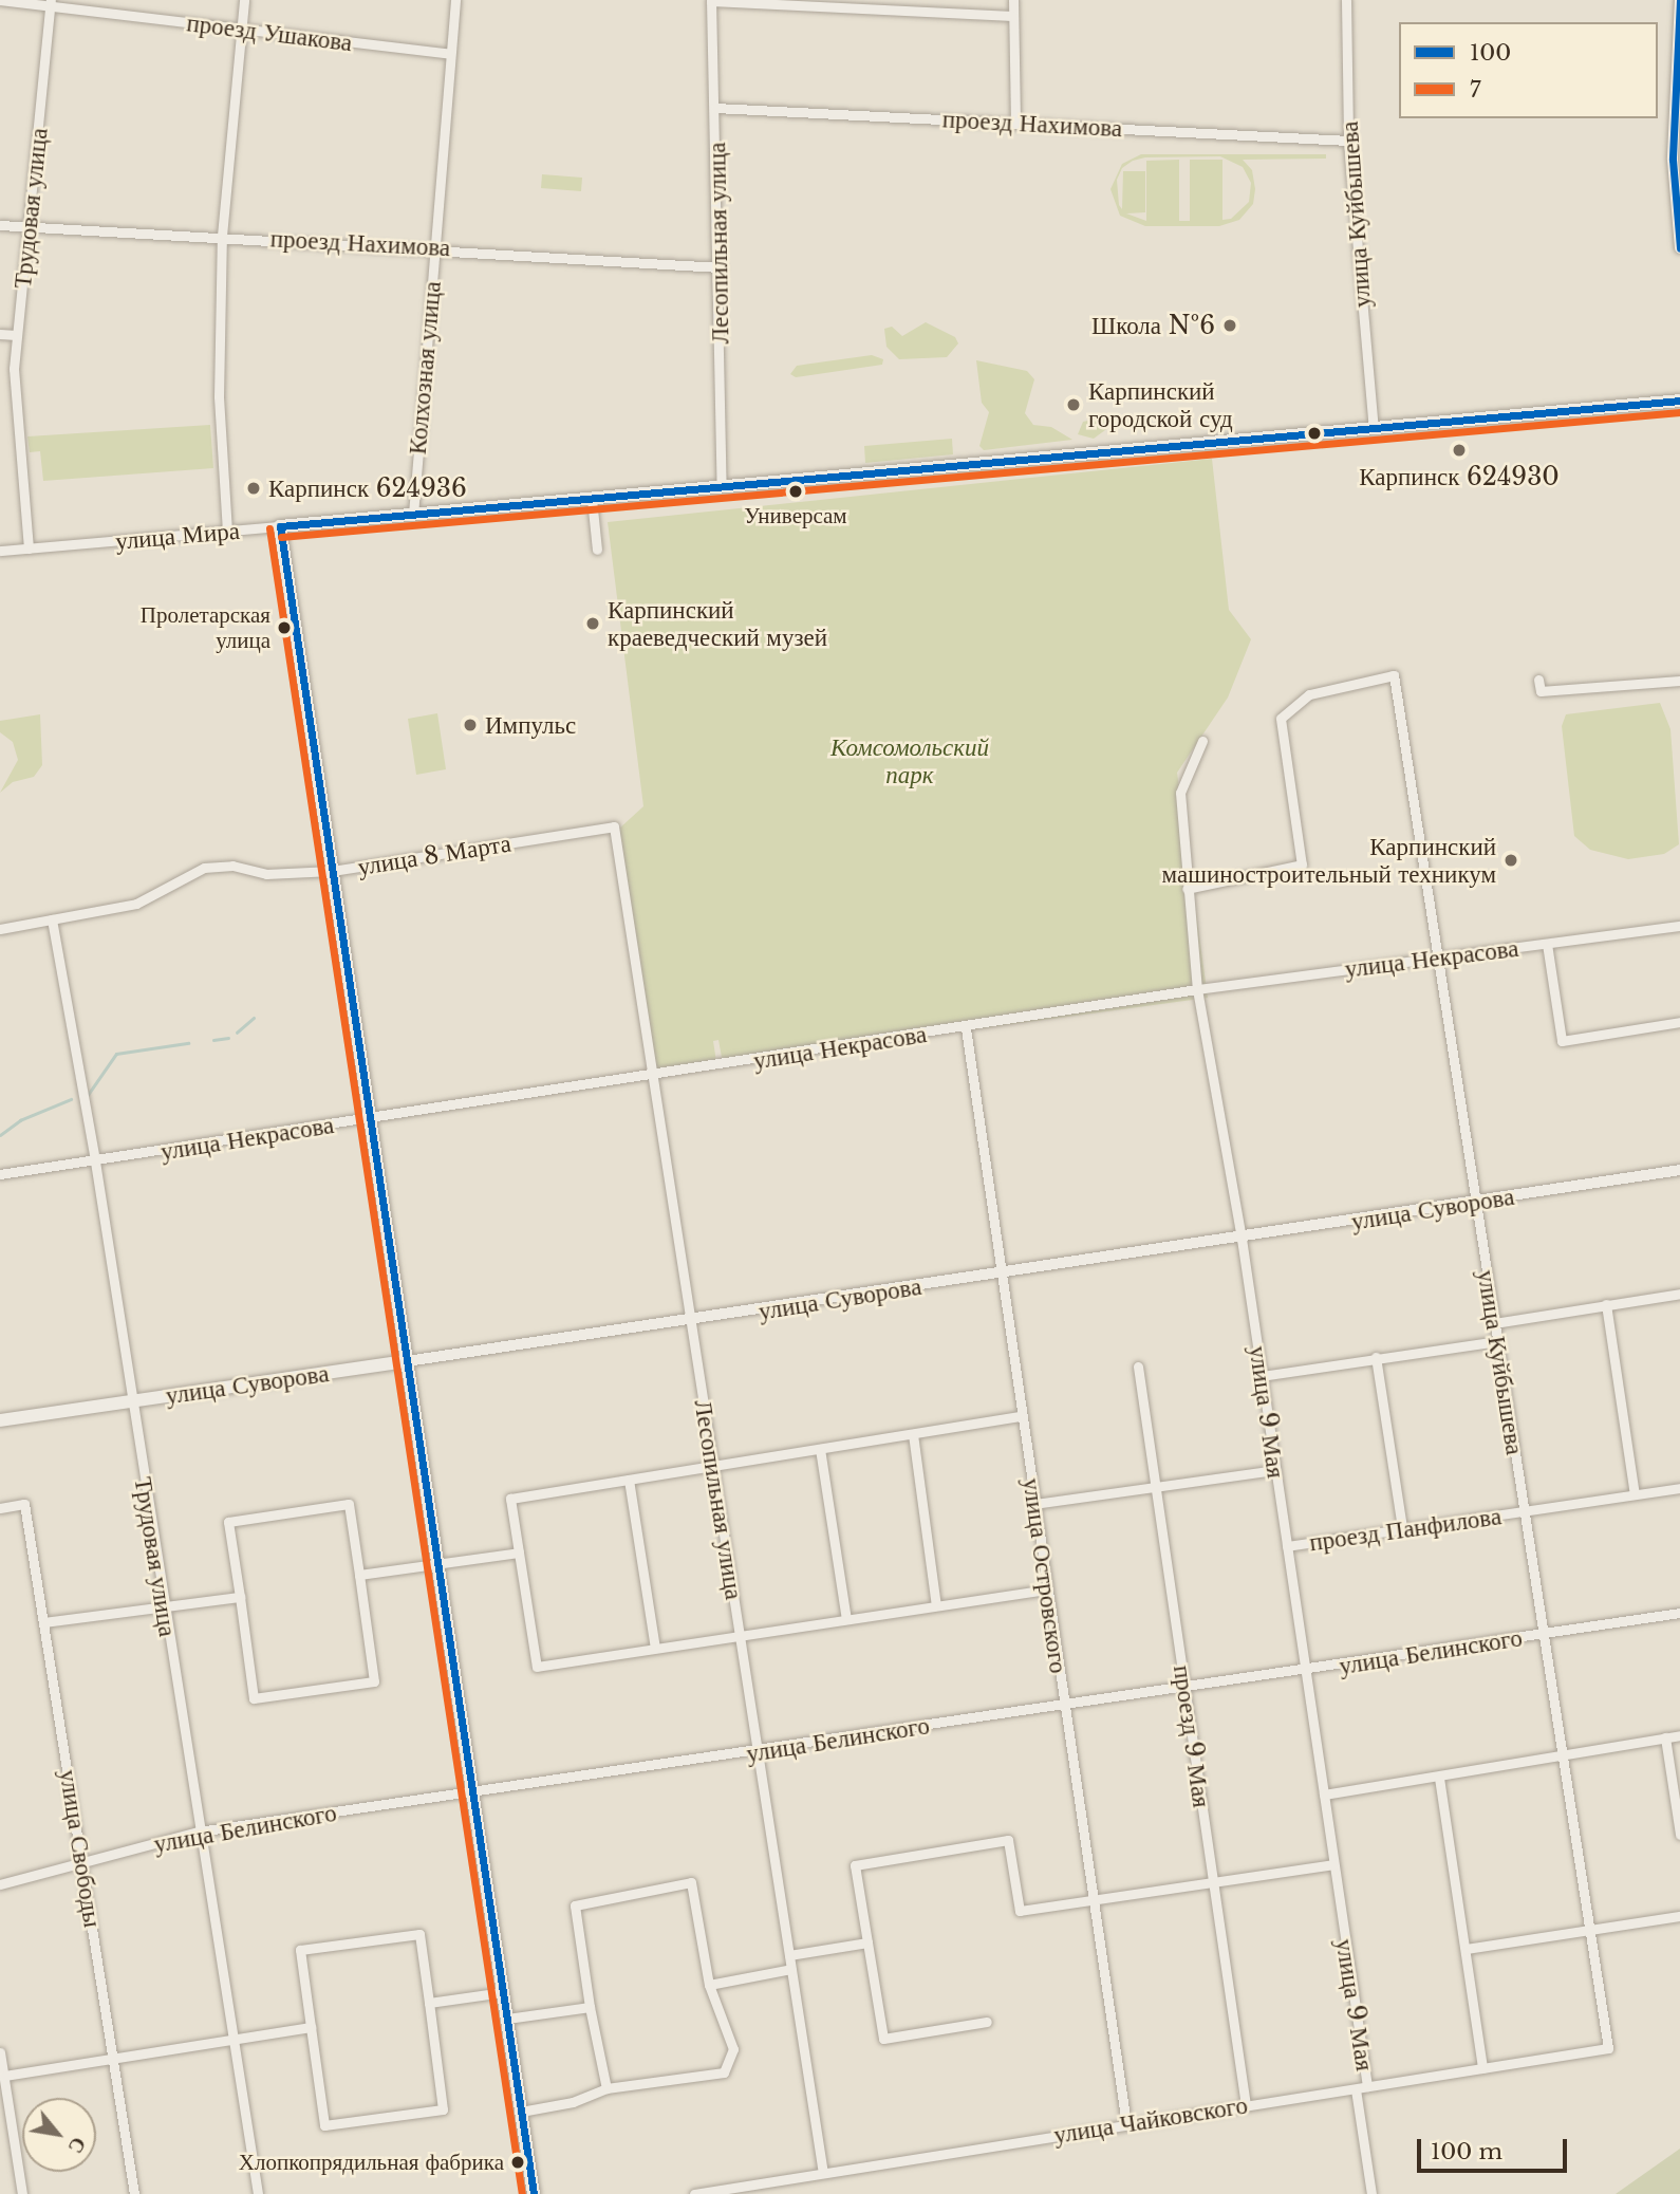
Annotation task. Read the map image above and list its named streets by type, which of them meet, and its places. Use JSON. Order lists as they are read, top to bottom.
{
  "streets": {
    "main road": ["улица Мира", "улица Суворова"],
    "street": [
      "проезд Ушакова",
      "проезд Нахимова",
      "Трудовая улица",
      "улица Куйбышева",
      "Лесопильная улица",
      "Колхозная улица",
      "улица 8 Марта",
      "улица Некрасова",
      "улица 9 Мая",
      "проезд Панфилова",
      "улица Островского",
      "улица Белинского",
      "проезд 9 Мая",
      "улица Свободы",
      "улица Чайковского"
    ]
  },
  "crossings": [
    ["проезд Ушакова", "Трудовая улица"],
    ["проезд Ушакова", "Колхозная улица"],
    ["проезд Нахимова", "Трудовая улица"],
    ["проезд Нахимова", "улица Куйбышева"],
    ["проезд Нахимова", "Лесопильная улица"],
    ["проезд Нахимова", "Колхозная улица"],
    ["Трудовая улица", "улица Мира"],
    ["Трудовая улица", "улица 8 Марта"],
    ["Трудовая улица", "улица Некрасова"],
    ["Трудовая улица", "улица Суворова"],
    ["Трудовая улица", "улица Белинского"],
    ["улица Куйбышева", "улица Мира"],
    ["улица Куйбышева", "улица Некрасова"],
    ["улица Куйбышева", "улица Суворова"],
    ["улица Куйбышева", "улица 9 Мая"],
    ["улица Куйбышева", "проезд Панфилова"],
    ["улица Куйбышева", "улица Белинского"],
    ["улица Куйбышева", "улица Чайковского"],
    ["Лесопильная улица", "улица Мира"],
    ["Лесопильная улица", "улица 8 Марта"],
    ["Лесопильная улица", "улица Некрасова"],
    ["Лесопильная улица", "улица Суворова"],
    ["Лесопильная улица", "улица Белинского"],
    ["Лесопильная улица", "улица Чайковского"],
    ["Колхозная улица", "улица Мира"],
    ["улица Некрасова", "улица 9 Мая"],
    ["улица Некрасова", "улица Островского"],
    ["улица Суворова", "улица 9 Мая"],
    ["улица Суворова", "улица Островского"],
    ["улица 9 Мая", "проезд Панфилова"],
    ["улица 9 Мая", "улица Белинского"],
    ["улица 9 Мая", "улица Чайковского"],
    ["улица Островского", "улица Белинского"],
    ["улица Островского", "улица Чайковского"],
    ["улица Белинского", "проезд 9 Мая"],
    ["улица Белинского", "улица Свободы"],
    ["проезд 9 Мая", "улица Чайковского"]
  ],
  "parks": ["Комсомольский парк"],
  "places": [
    "Школа №6",
    "Карпинский городской суд",
    "Карпинск 624930",
    "Карпинск 624936",
    "Универсам",
    "Карпинский краеведческий музей",
    "Пролетарская улица",
    "Импульс",
    "Карпинский машиностроительный техникум",
    "Хлопкопрядильная фабрика"
  ],
  "lines": ["transit line 100", "transit line 7"],
  "legend": ["100", "7"],
  "scale_bar": "100 m",
  "north": "bottom right"
}
